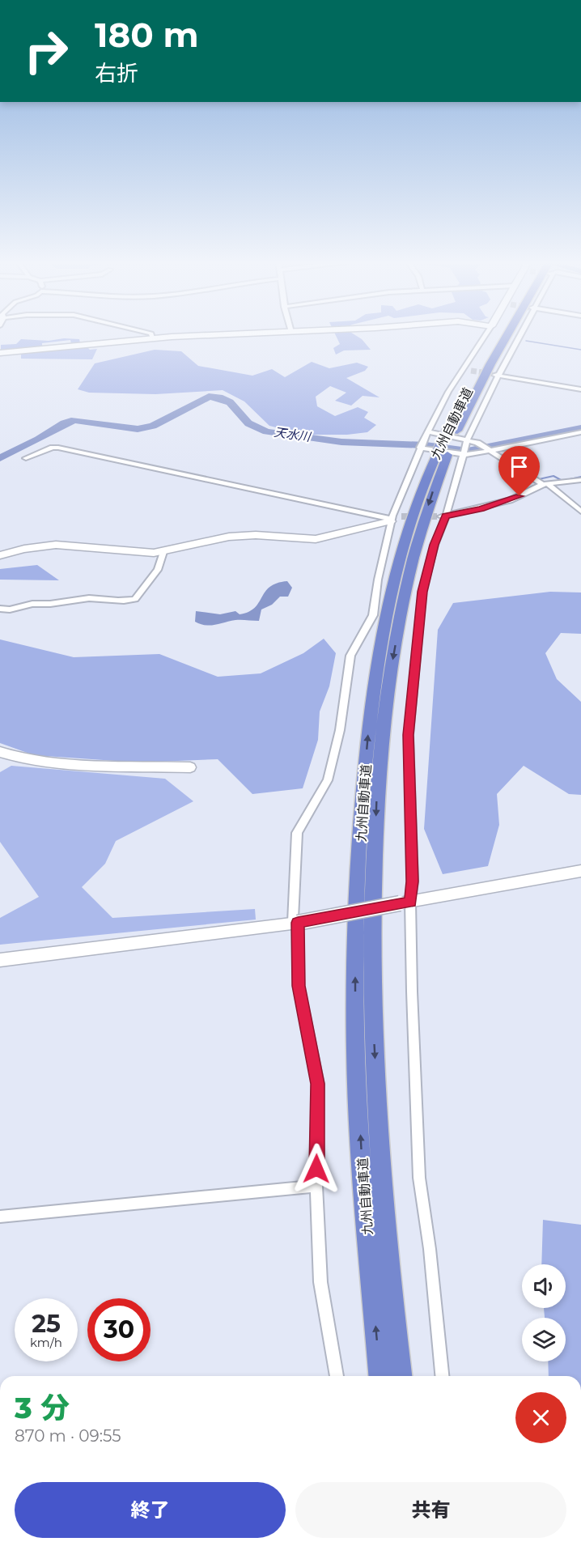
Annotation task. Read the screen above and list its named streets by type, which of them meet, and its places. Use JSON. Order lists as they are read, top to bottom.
{
  "streets": {
    "highway": ["九州自動車道"]
  },
  "water": ["天水川"],
  "page": {
    "turn": ["180 m", "右折"],
    "speed": "25 km/h",
    "limit": "30",
    "heading": ["3 分", "870 m · 09:55"],
    "buttons": ["終了", "共有"]
  }
}
